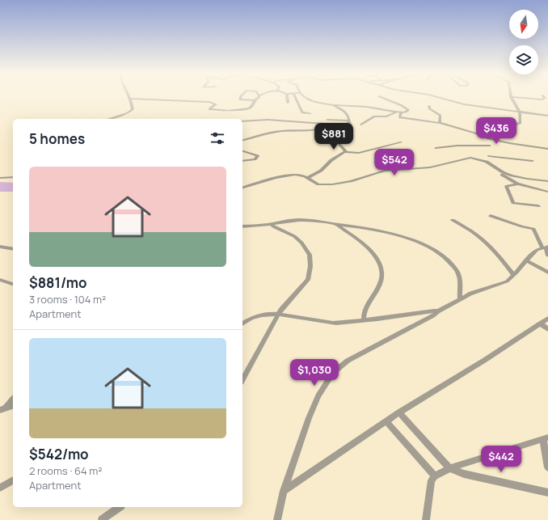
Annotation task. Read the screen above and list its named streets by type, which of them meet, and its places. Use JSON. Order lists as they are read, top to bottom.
{
  "north": "bottom",
  "page": {
    "price": [
      "$436",
      "$881",
      "$542",
      "$1,030",
      "$442"
    ],
    "heading": "5 homes",
    "list": [
      {
        "name": "$881/mo",
        "note": "3 rooms · 104 m² · Apartment"
      },
      {
        "name": "$542/mo",
        "note": "2 rooms · 64 m² · Apartment"
      }
    ]
  }
}
